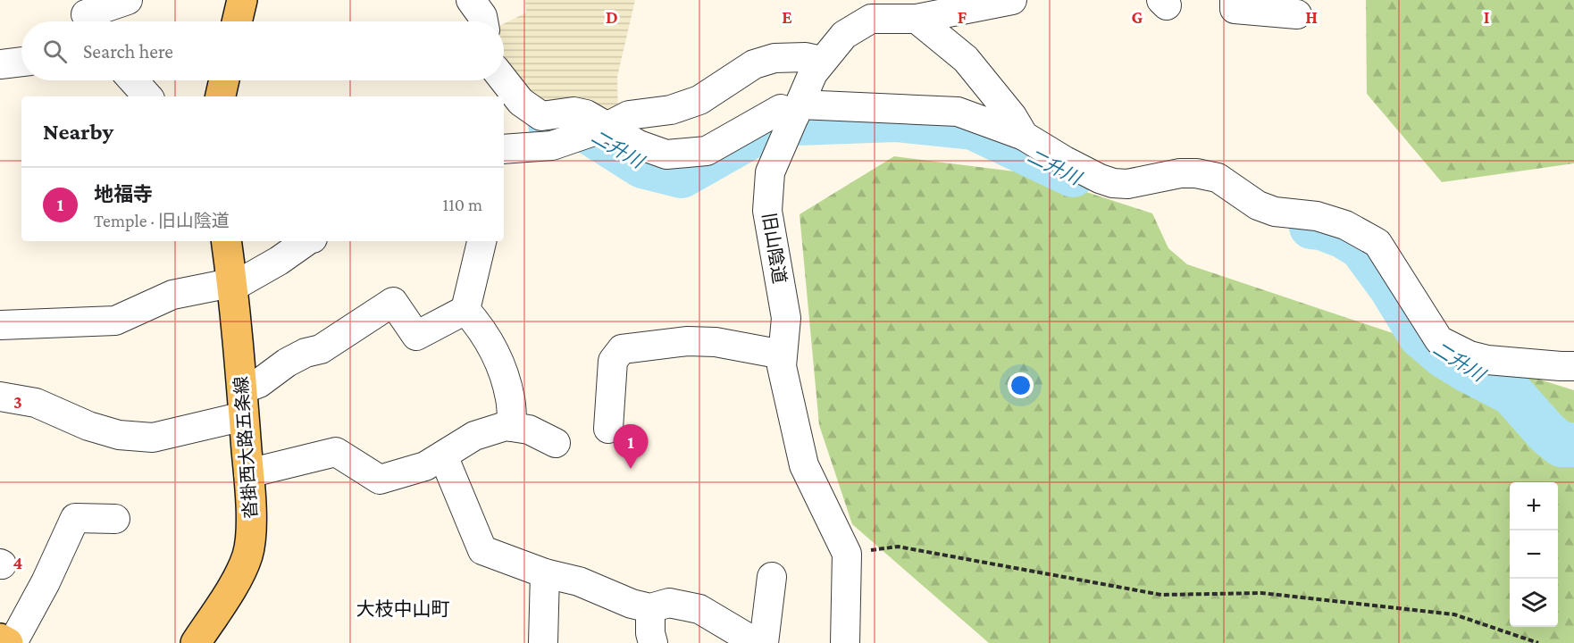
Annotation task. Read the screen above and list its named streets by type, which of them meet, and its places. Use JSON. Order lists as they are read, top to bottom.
{
  "streets": {
    "main road": ["沓掛西大路五条線"],
    "street": ["旧山陰道"]
  },
  "districts": ["大枝中山町"],
  "water": ["二升川"],
  "page": {
    "search": "Search here",
    "heading": "Nearby",
    "list": [
      {
        "mark": "1",
        "name": "地福寺",
        "note": "Temple · 旧山陰道",
        "value": "110 m"
      }
    ],
    "pins": "1",
    "map_buttons": ["+", "−"]
  },
  "grid": {
    "columns": [
      "D",
      "E",
      "F",
      "G",
      "H",
      "I"
    ],
    "rows": ["3", "4"]
  }
}
